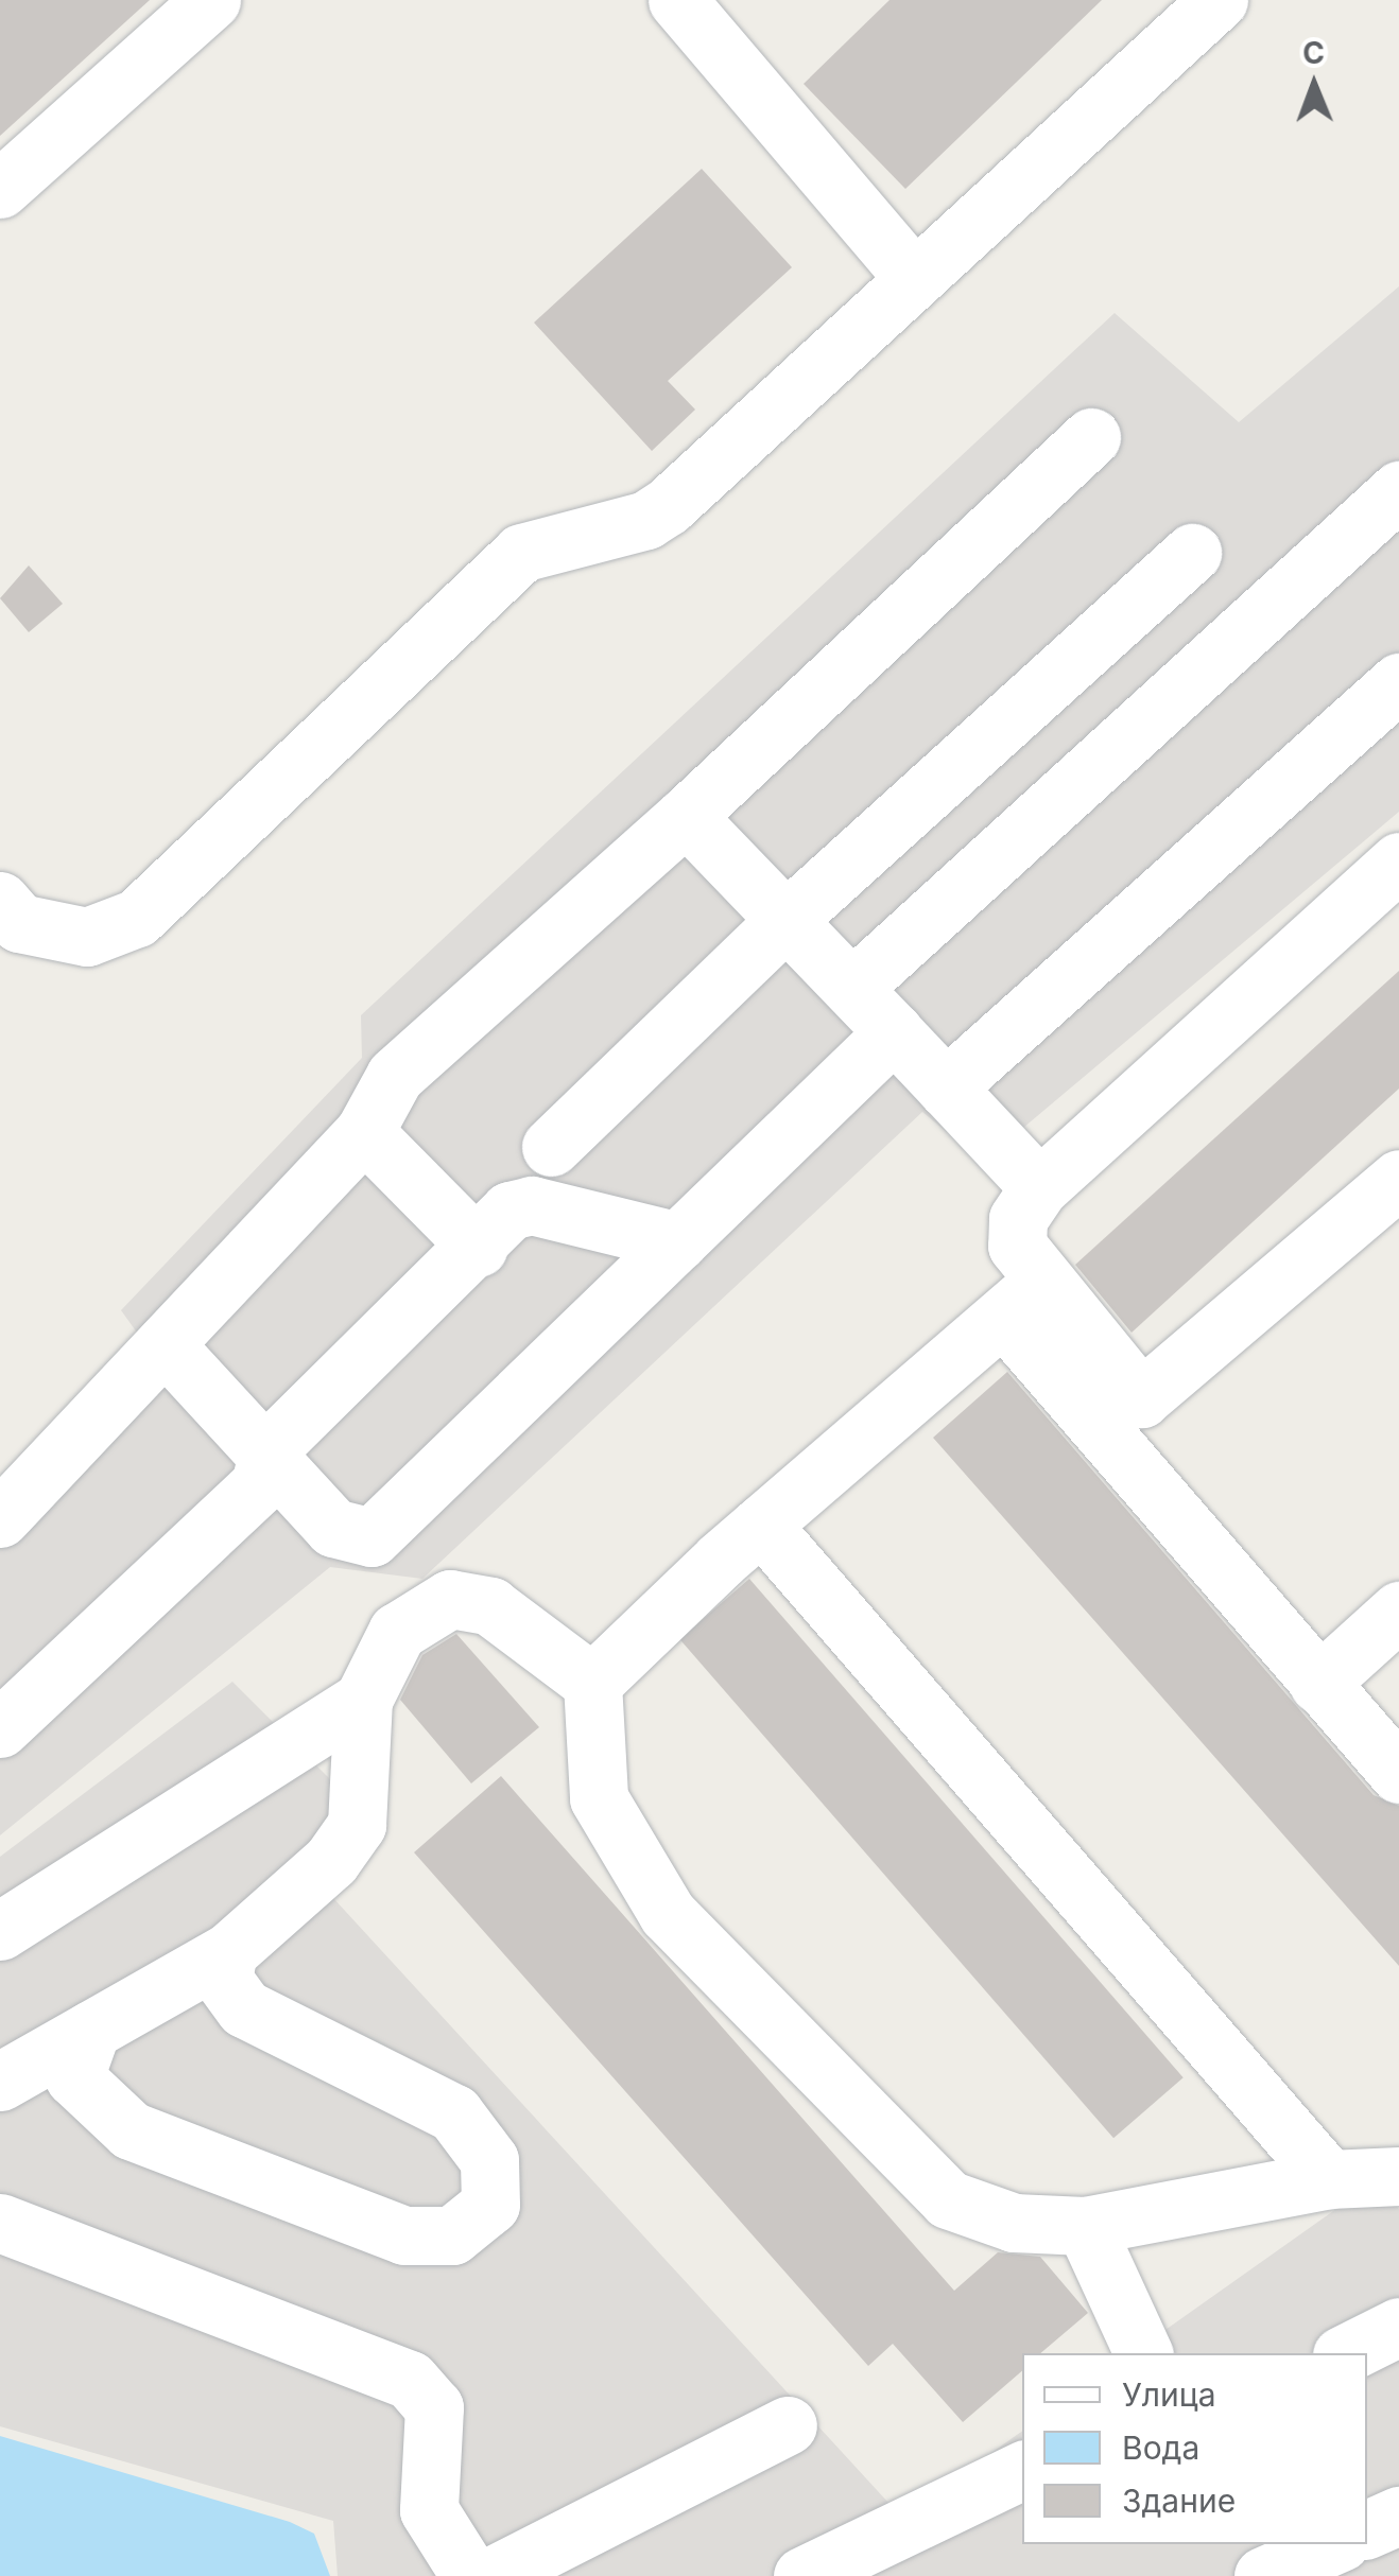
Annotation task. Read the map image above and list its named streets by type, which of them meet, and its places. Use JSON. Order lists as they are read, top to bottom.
{
  "legend": ["Улица", "Вода", "Здание"],
  "north": "top"
}
